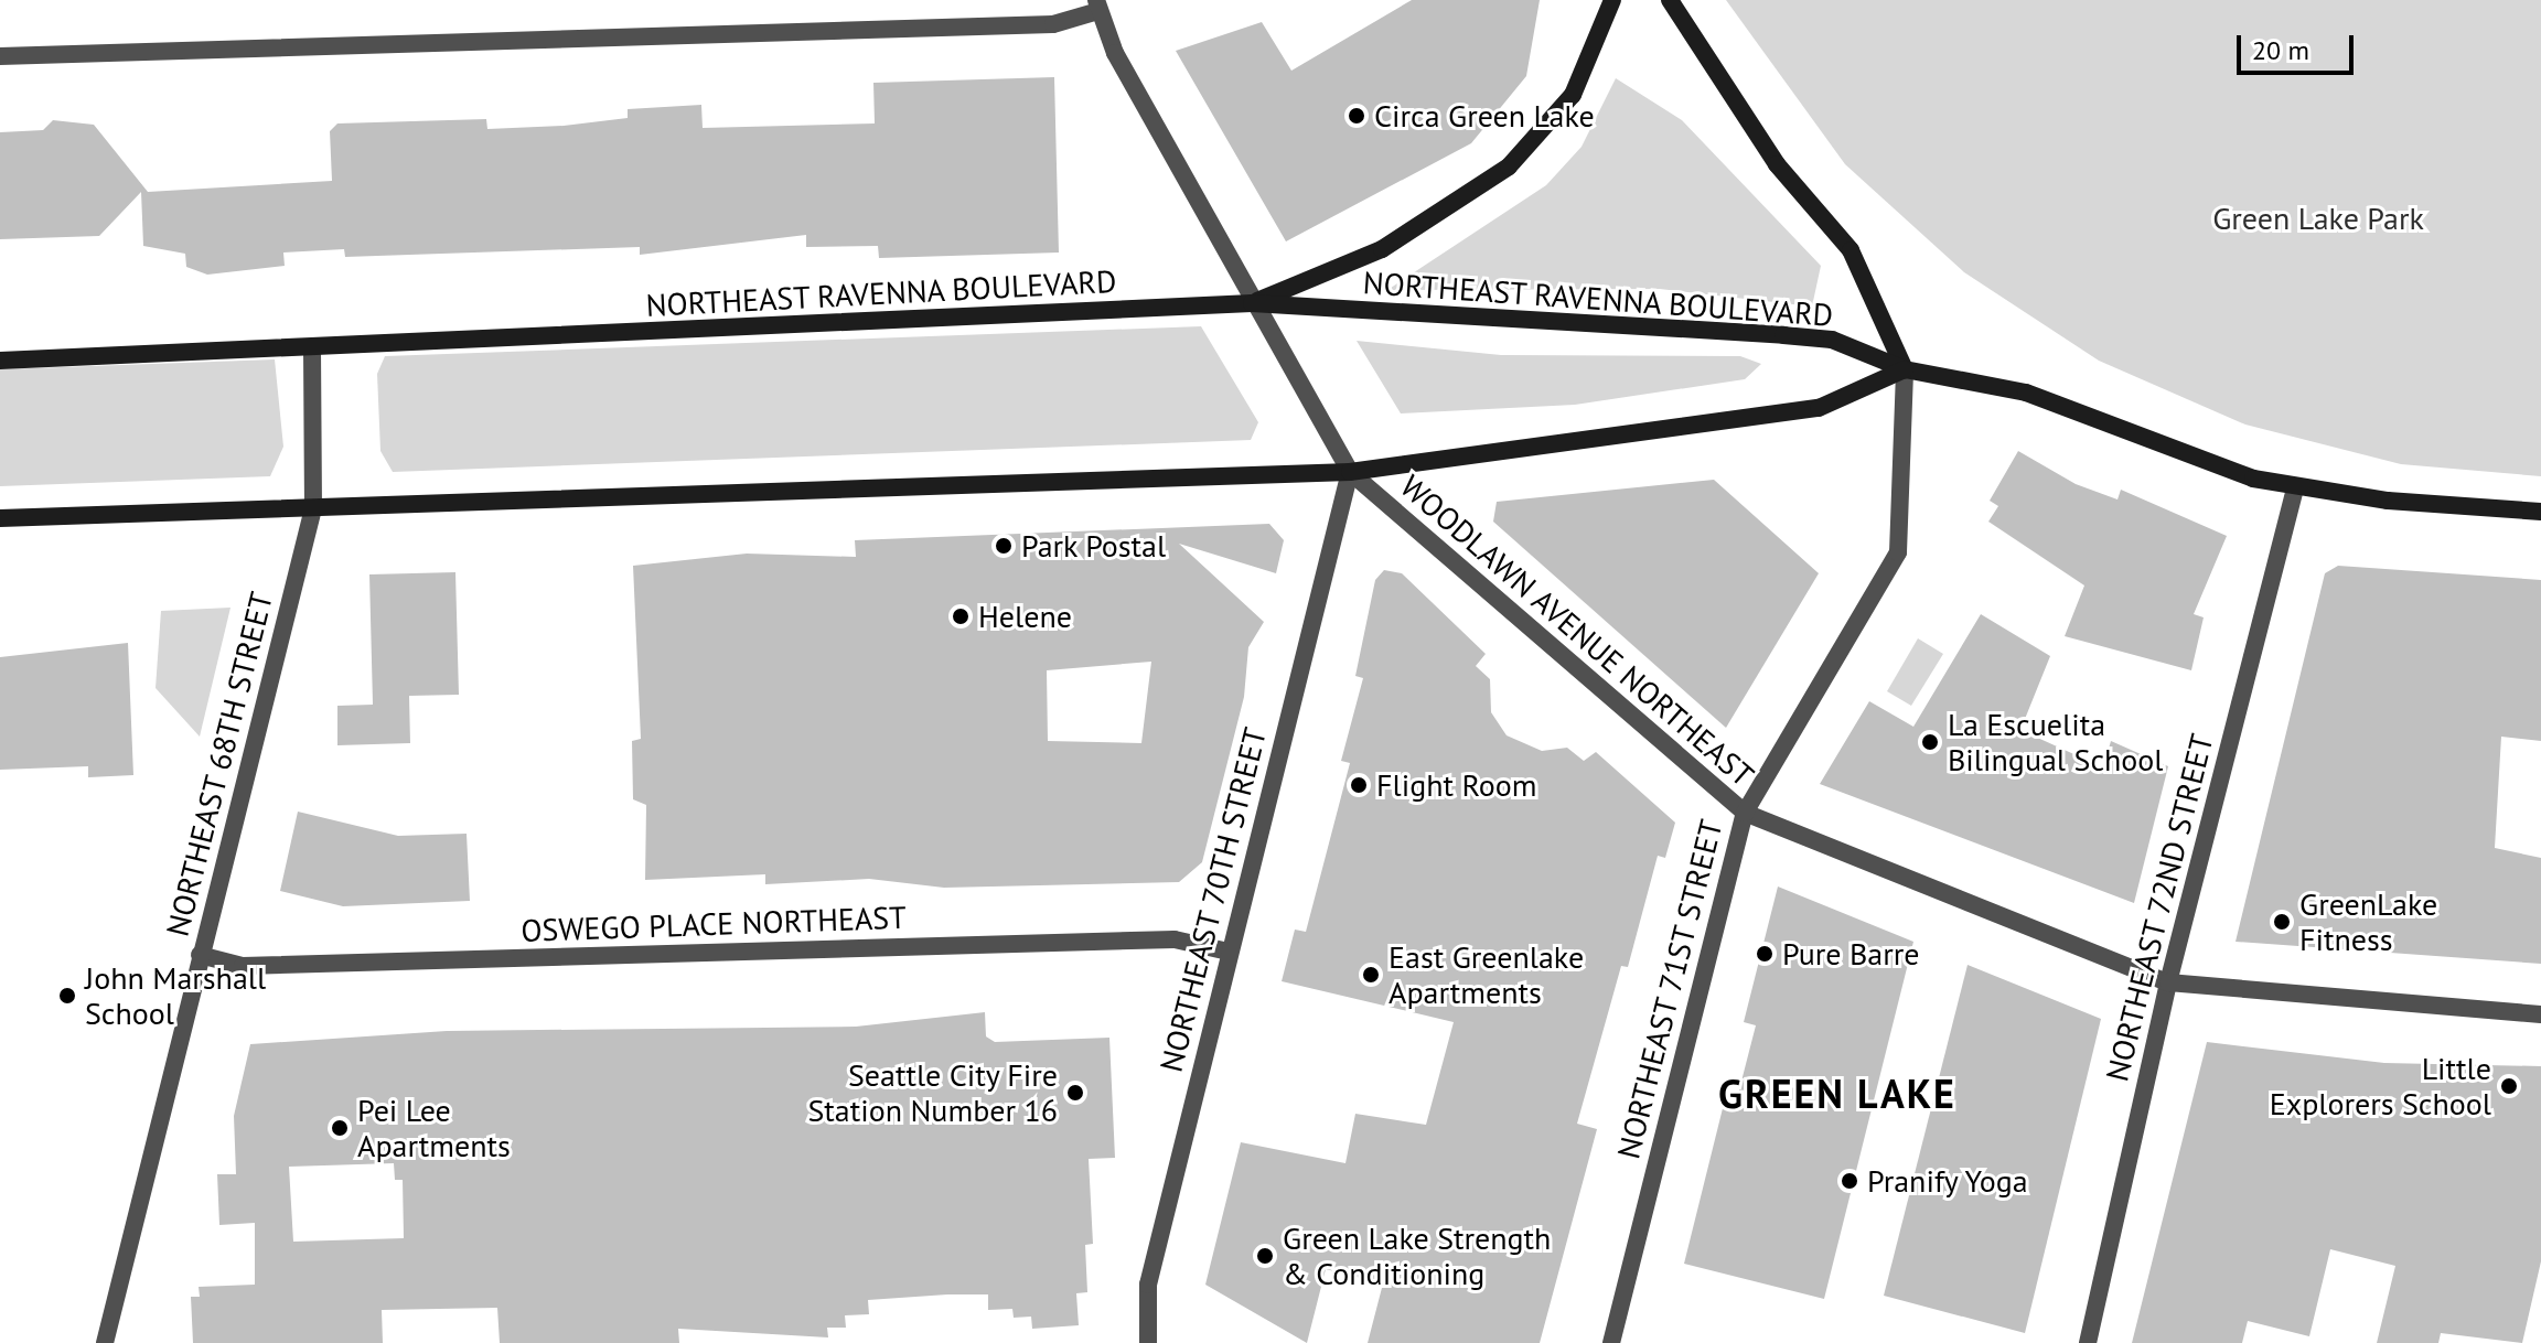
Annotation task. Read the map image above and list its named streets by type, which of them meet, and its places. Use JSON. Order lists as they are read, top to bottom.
{
  "streets": {
    "main road": ["NORTHEAST RAVENNA BOULEVARD"],
    "street": [
      "WOODLAWN AVENUE NORTHEAST",
      "NORTHEAST 68TH STREET",
      "NORTHEAST 70TH STREET",
      "NORTHEAST 72ND STREET",
      "OSWEGO PLACE NORTHEAST",
      "NORTHEAST 71ST STREET"
    ]
  },
  "crossings": [
    ["NORTHEAST RAVENNA BOULEVARD", "WOODLAWN AVENUE NORTHEAST"],
    ["NORTHEAST RAVENNA BOULEVARD", "NORTHEAST 68TH STREET"],
    ["NORTHEAST RAVENNA BOULEVARD", "NORTHEAST 72ND STREET"],
    ["NORTHEAST RAVENNA BOULEVARD", "NORTHEAST 71ST STREET"],
    ["WOODLAWN AVENUE NORTHEAST", "NORTHEAST 70TH STREET"],
    ["WOODLAWN AVENUE NORTHEAST", "NORTHEAST 72ND STREET"],
    ["WOODLAWN AVENUE NORTHEAST", "NORTHEAST 71ST STREET"],
    ["NORTHEAST 68TH STREET", "OSWEGO PLACE NORTHEAST"],
    ["NORTHEAST 70TH STREET", "OSWEGO PLACE NORTHEAST"]
  ],
  "districts": ["GREEN LAKE"],
  "parks": ["Green Lake Park"],
  "places": [
    "Circa Green Lake",
    "Park Postal",
    "Helene",
    "La Escuelita Bilingual School",
    "Flight Room",
    "GreenLake Fitness",
    "Pure Barre",
    "East Greenlake Apartments",
    "John Marshall School",
    "Little Explorers School",
    "Seattle City Fire Station Number 16",
    "Pei Lee Apartments",
    "Pranify Yoga",
    "Green Lake Strength & Conditioning"
  ],
  "scale_bar": "20 m"
}
